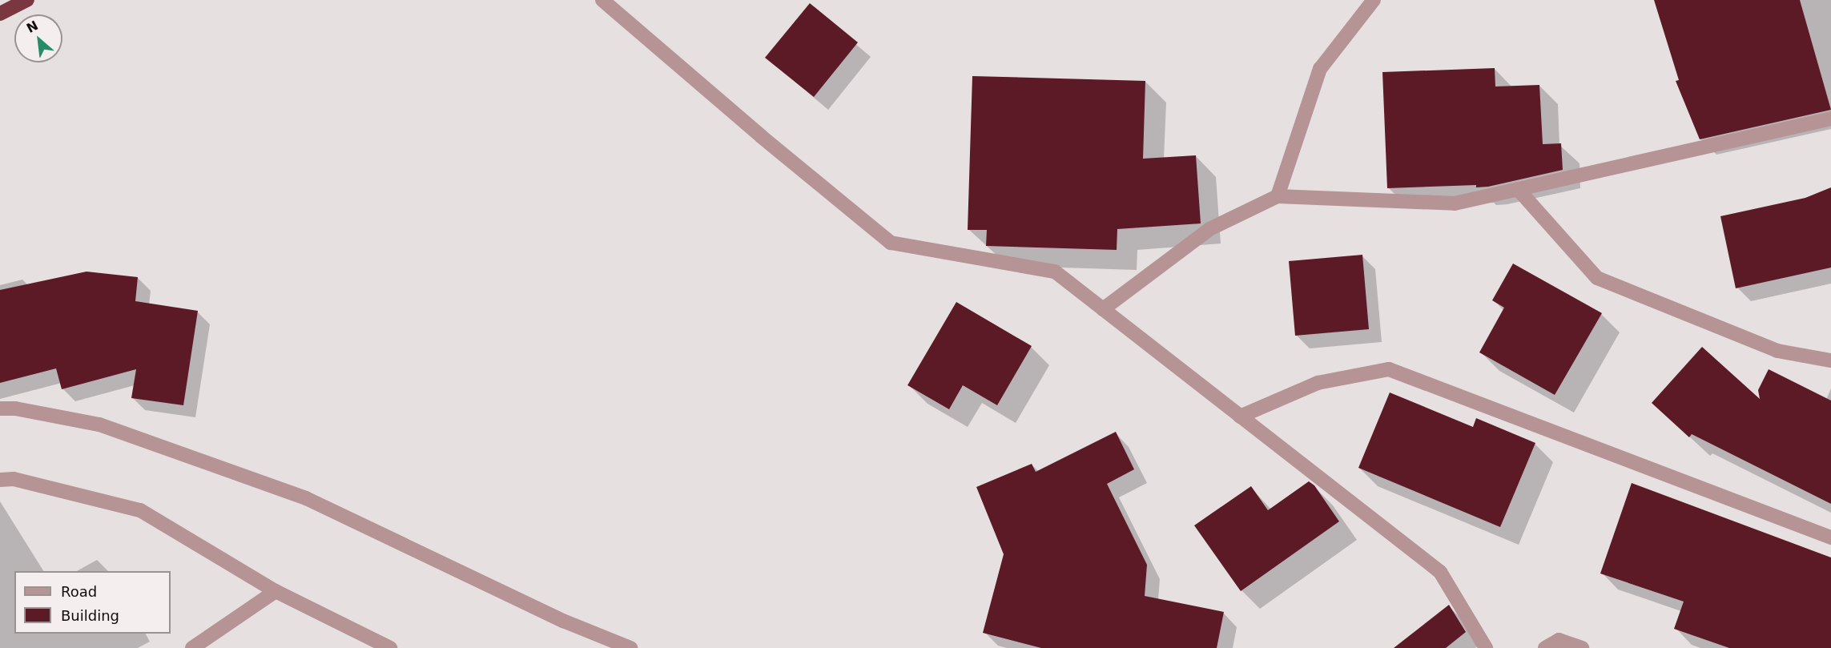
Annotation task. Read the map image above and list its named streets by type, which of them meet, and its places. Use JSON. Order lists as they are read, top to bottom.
{
  "legend": ["Road", "Building"],
  "north": "top left"
}
